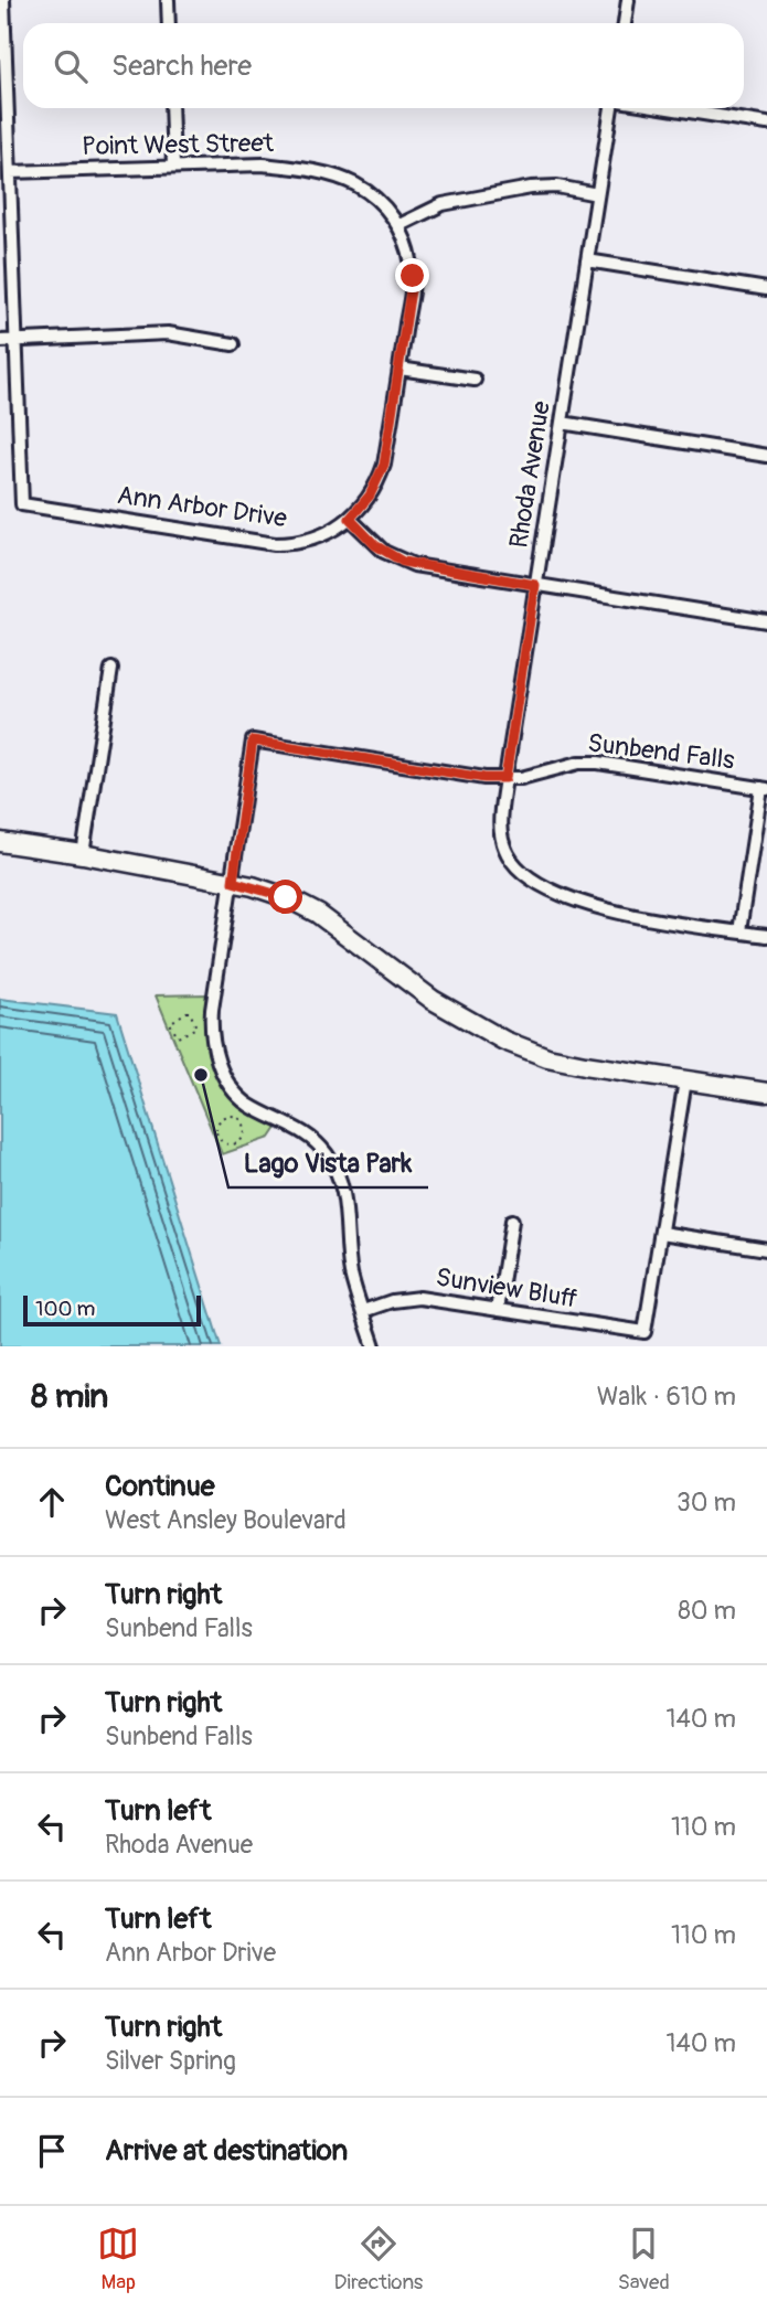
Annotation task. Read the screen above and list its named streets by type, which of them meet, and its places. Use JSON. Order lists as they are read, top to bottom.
{
  "streets": {
    "street": [
      "Point West Street",
      "Rhoda Avenue",
      "Ann Arbor Drive",
      "Sunbend Falls",
      "Sunview Bluff"
    ]
  },
  "crossings": [
    ["Rhoda Avenue", "Sunbend Falls"],
    ["Sunbend Falls", "Sunview Bluff"]
  ],
  "places": ["Lago Vista Park"],
  "scale_bar": "100 m",
  "page": {
    "search": "Search here",
    "scale": "100 m",
    "heading": ["8 min", "Walk · 610 m"],
    "list": [
      ["Continue", "West Ansley Boulevard", "30 m"],
      ["Turn right", "Sunbend Falls", "80 m"],
      ["Turn right", "Sunbend Falls", "140 m"],
      ["Turn left", "Rhoda Avenue", "110 m"],
      ["Turn left", "Ann Arbor Drive", "110 m"],
      ["Turn right", "Silver Spring", "140 m"],
      "Arrive at destination"
    ],
    "nav": ["Map", "Directions", "Saved"]
  }
}
